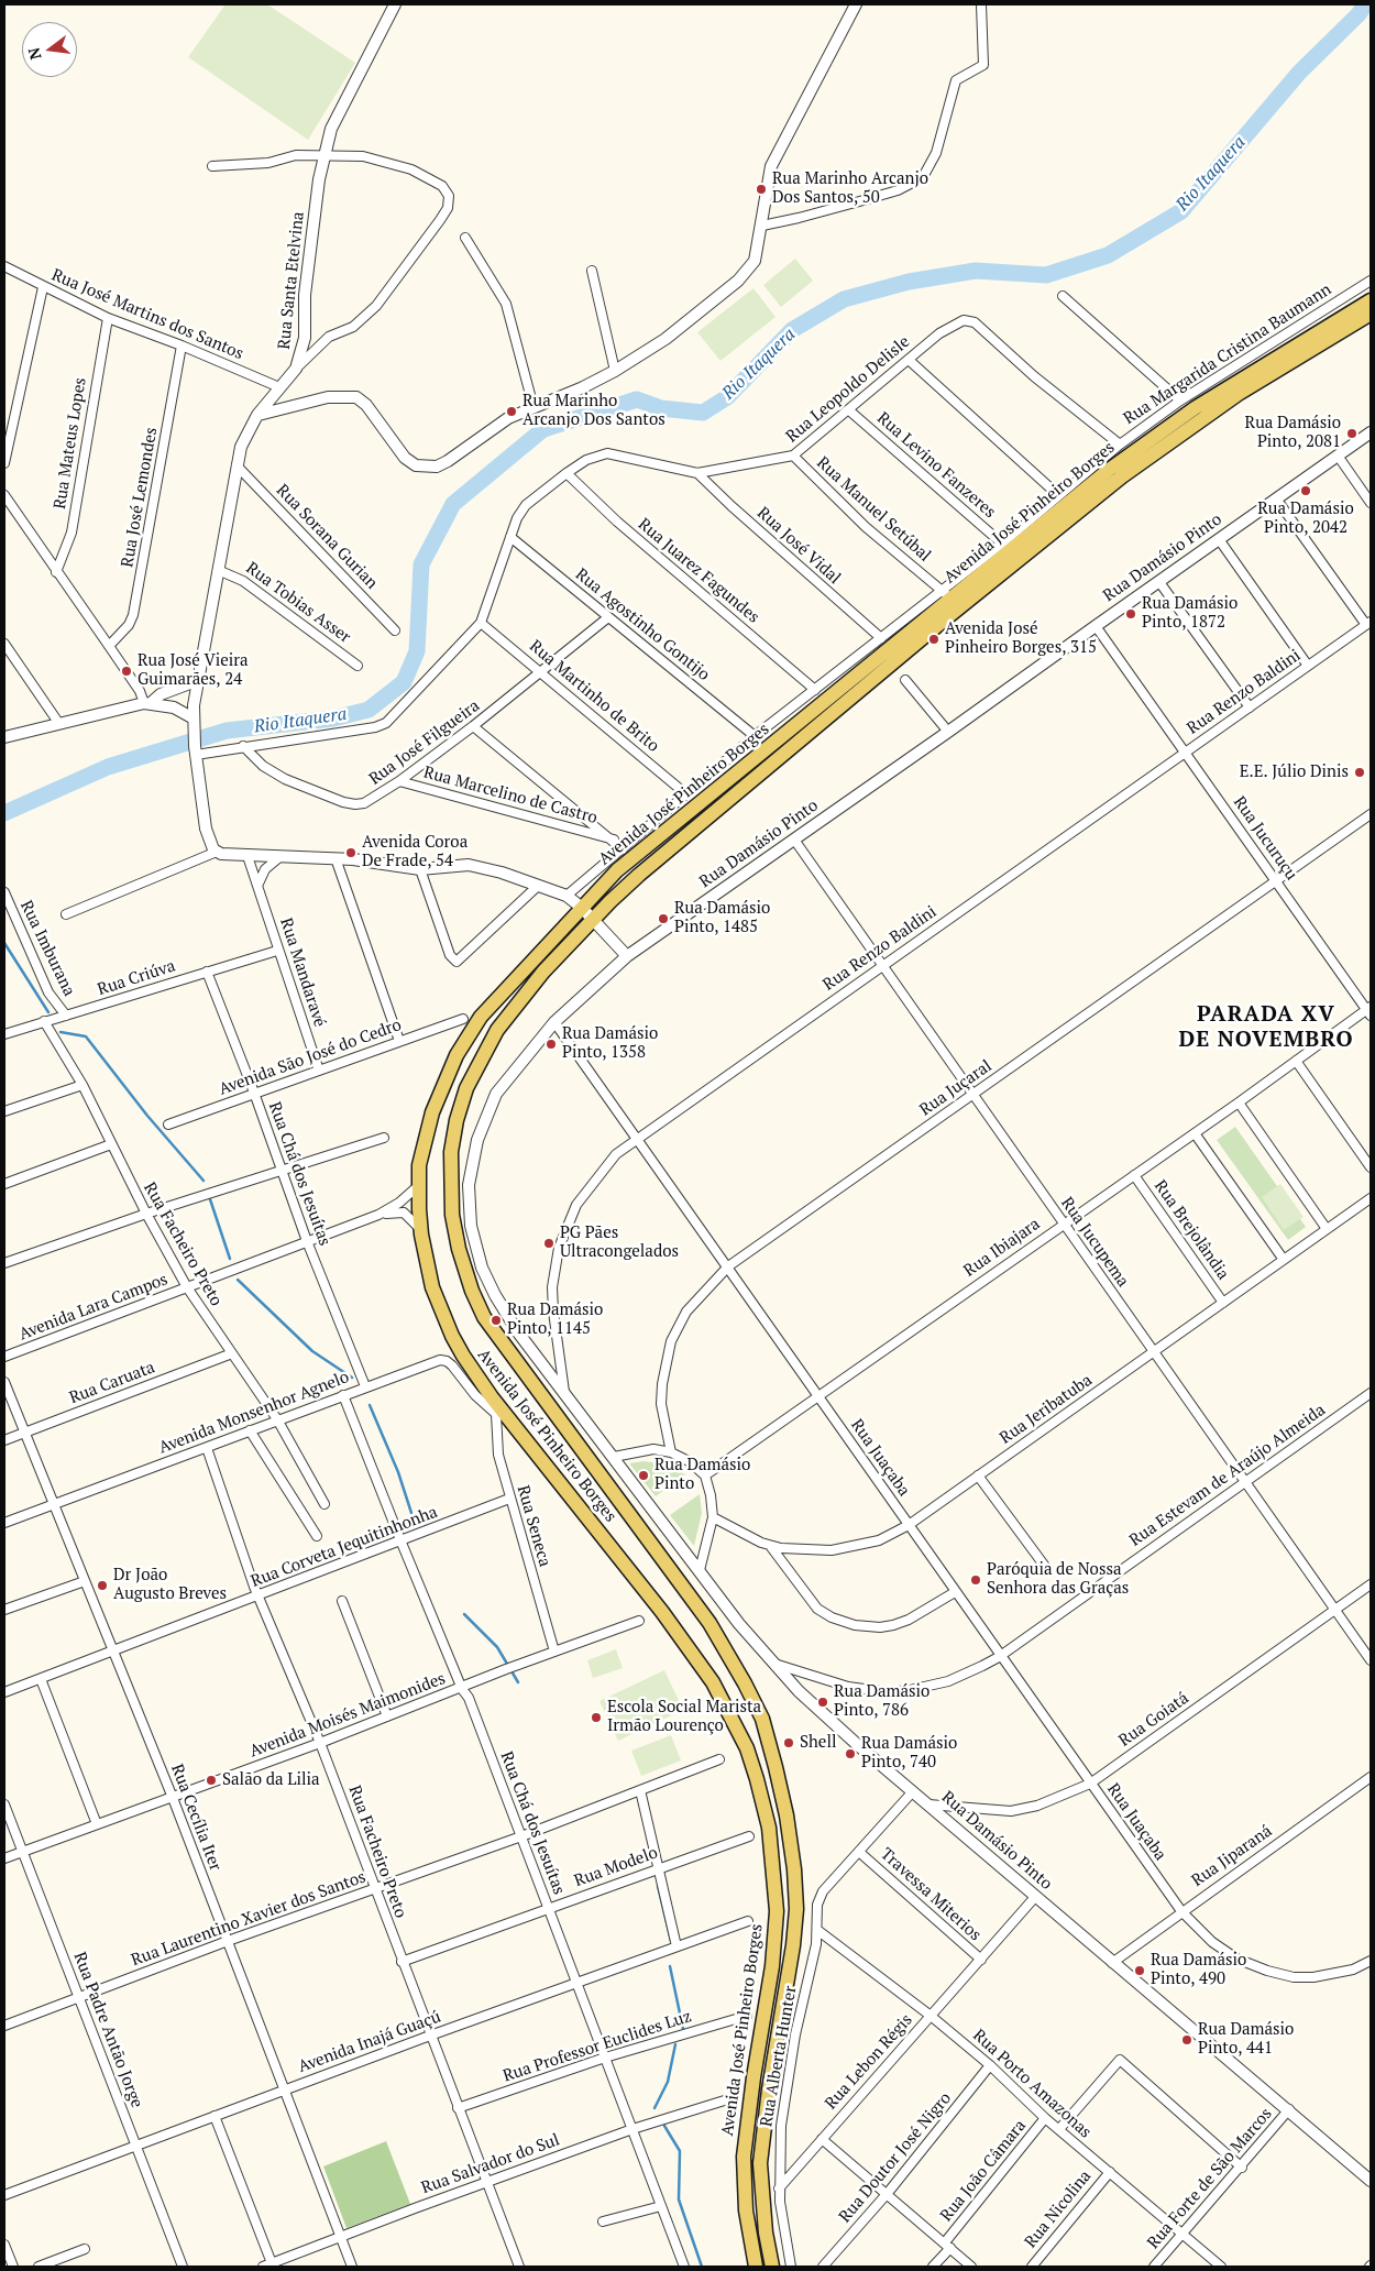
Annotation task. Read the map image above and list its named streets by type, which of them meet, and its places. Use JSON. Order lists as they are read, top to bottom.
{
  "streets": {
    "main road": ["Avenida José Pinheiro Borges"],
    "street": [
      "Rua Santa Etelvina",
      "Rua José Martins dos Santos",
      "Rua Margarida Cristina Baumann",
      "Rua Leopoldo Delisle",
      "Rua Mateus Lopes",
      "Rua Levino Fanzeres",
      "Rua José Lemondes",
      "Rua Manuel Setúbal",
      "Rua Sorana Gurian",
      "Rua José Vidal",
      "Rua Damásio Pinto",
      "Rua Juarez Fagundes",
      "Rua Tobias Asser",
      "Rua Agostinho Gontijo",
      "Rua Renzo Baldini",
      "Rua Martinho de Brito",
      "Rua José Filgueira",
      "Rua Marcelino de Castro",
      "Rua Jucuruçu",
      "Rua Imburana",
      "Rua Mandaravé",
      "Rua Criúva",
      "Avenida São José do Cedro",
      "Rua Juçaral",
      "Rua Chá dos Jesuítas",
      "Rua Brejolândia",
      "Rua Jucupema",
      "Rua Facheiro Preto",
      "Rua Ibiajara",
      "Avenida Lara Campos",
      "Rua Caruata",
      "Rua Jeribatuba",
      "Avenida Monsenhor Agnelo",
      "Rua Juaçaba",
      "Rua Estevam de Araújo Almeida",
      "Rua Seneca",
      "Rua Corveta Jequitinhonha",
      "Avenida Moisés Maimonides",
      "Rua Goiatá",
      "Rua Cecília Iter",
      "Rua Jiparaná",
      "Rua Modelo",
      "Travessa Miterios",
      "Rua Laurentino Xavier dos Santos",
      "Rua Padre Antão Jorge",
      "Avenida Inajá Guaçú",
      "Rua Professor Euclides Luz",
      "Rua Alberta Hunter",
      "Rua Lebon Régis",
      "Rua Porto Amazonas",
      "Rua Doutor José Nigro",
      "Rua Salvador do Sul",
      "Rua João Câmara",
      "Rua Forte de São Marcos",
      "Rua Nicolina"
    ]
  },
  "crossings": [
    ["Rua Santa Etelvina", "Rua José Martins dos Santos"],
    ["Rua Santa Etelvina", "Rua Leopoldo Delisle"],
    ["Rua Santa Etelvina", "Rua Sorana Gurian"],
    ["Rua Santa Etelvina", "Rua Tobias Asser"],
    ["Rua José Martins dos Santos", "Rua Mateus Lopes"],
    ["Rua José Martins dos Santos", "Rua José Lemondes"],
    ["Rua Margarida Cristina Baumann", "Rua Leopoldo Delisle"],
    ["Rua Margarida Cristina Baumann", "Rua Levino Fanzeres"],
    ["Rua Margarida Cristina Baumann", "Rua Manuel Setúbal"],
    ["Rua Margarida Cristina Baumann", "Avenida José Pinheiro Borges"],
    ["Rua Margarida Cristina Baumann", "Rua José Vidal"],
    ["Rua Margarida Cristina Baumann", "Rua Juarez Fagundes"],
    ["Rua Margarida Cristina Baumann", "Rua Agostinho Gontijo"],
    ["Rua Margarida Cristina Baumann", "Rua Martinho de Brito"],
    ["Rua Leopoldo Delisle", "Rua Levino Fanzeres"],
    ["Rua Leopoldo Delisle", "Rua Manuel Setúbal"],
    ["Rua Leopoldo Delisle", "Rua José Vidal"],
    ["Rua Leopoldo Delisle", "Rua Juarez Fagundes"],
    ["Rua Leopoldo Delisle", "Rua Agostinho Gontijo"],
    ["Rua Leopoldo Delisle", "Rua Martinho de Brito"],
    ["Rua Leopoldo Delisle", "Rua José Filgueira"],
    ["Rua Manuel Setúbal", "Avenida José Pinheiro Borges"],
    ["Avenida José Pinheiro Borges", "Avenida Lara Campos"],
    ["Avenida José Pinheiro Borges", "Avenida Monsenhor Agnelo"],
    ["Avenida José Pinheiro Borges", "Rua Seneca"],
    ["Rua Damásio Pinto", "Rua Renzo Baldini"],
    ["Rua Damásio Pinto", "Rua Jucuruçu"],
    ["Rua Damásio Pinto", "Rua Jucupema"],
    ["Rua Damásio Pinto", "Rua Juaçaba"],
    ["Rua Damásio Pinto", "Rua Estevam de Araújo Almeida"],
    ["Rua Damásio Pinto", "Rua Goiatá"],
    ["Rua Damásio Pinto", "Rua Jiparaná"],
    ["Rua Damásio Pinto", "Rua Lebon Régis"],
    ["Rua Damásio Pinto", "Rua Forte de São Marcos"],
    ["Rua Agostinho Gontijo", "Rua José Filgueira"],
    ["Rua Renzo Baldini", "Rua Jucuruçu"],
    ["Rua Renzo Baldini", "Rua Jucupema"],
    ["Rua Renzo Baldini", "Rua Juaçaba"],
    ["Rua Martinho de Brito", "Rua José Filgueira"],
    ["Rua José Filgueira", "Rua Marcelino de Castro"],
    ["Rua Jucuruçu", "Rua Juçaral"],
    ["Rua Jucuruçu", "Rua Ibiajara"],
    ["Rua Imburana", "Rua Criúva"],
    ["Rua Mandaravé", "Rua Criúva"],
    ["Rua Mandaravé", "Avenida São José do Cedro"],
    ["Rua Criúva", "Rua Chá dos Jesuítas"],
    ["Rua Criúva", "Rua Facheiro Preto"],
    ["Avenida São José do Cedro", "Rua Chá dos Jesuítas"],
    ["Rua Juçaral", "Rua Jucupema"],
    ["Rua Juçaral", "Rua Juaçaba"],
    ["Rua Chá dos Jesuítas", "Avenida Lara Campos"],
    ["Rua Chá dos Jesuítas", "Avenida Monsenhor Agnelo"],
    ["Rua Chá dos Jesuítas", "Rua Corveta Jequitinhonha"],
    ["Rua Chá dos Jesuítas", "Avenida Moisés Maimonides"],
    ["Rua Chá dos Jesuítas", "Rua Modelo"],
    ["Rua Chá dos Jesuítas", "Rua Laurentino Xavier dos Santos"],
    ["Rua Chá dos Jesuítas", "Avenida Inajá Guaçú"],
    ["Rua Chá dos Jesuítas", "Rua Professor Euclides Luz"],
    ["Rua Chá dos Jesuítas", "Rua Salvador do Sul"],
    ["Rua Brejolândia", "Rua Ibiajara"],
    ["Rua Brejolândia", "Rua Jeribatuba"],
    ["Rua Jucupema", "Rua Ibiajara"],
    ["Rua Jucupema", "Rua Jeribatuba"],
    ["Rua Jucupema", "Rua Estevam de Araújo Almeida"],
    ["Rua Jucupema", "Rua Goiatá"],
    ["Rua Facheiro Preto", "Avenida Lara Campos"],
    ["Rua Facheiro Preto", "Rua Caruata"],
    ["Rua Facheiro Preto", "Avenida Monsenhor Agnelo"],
    ["Rua Facheiro Preto", "Rua Corveta Jequitinhonha"],
    ["Rua Facheiro Preto", "Avenida Moisés Maimonides"],
    ["Rua Facheiro Preto", "Rua Modelo"],
    ["Rua Facheiro Preto", "Rua Laurentino Xavier dos Santos"],
    ["Rua Facheiro Preto", "Avenida Inajá Guaçú"],
    ["Rua Facheiro Preto", "Rua Professor Euclides Luz"],
    ["Rua Facheiro Preto", "Rua Salvador do Sul"],
    ["Rua Ibiajara", "Rua Juaçaba"],
    ["Rua Caruata", "Rua Cecília Iter"],
    ["Rua Jeribatuba", "Rua Juaçaba"],
    ["Avenida Monsenhor Agnelo", "Rua Seneca"],
    ["Avenida Monsenhor Agnelo", "Rua Cecília Iter"],
    ["Rua Juaçaba", "Rua Estevam de Araújo Almeida"],
    ["Rua Juaçaba", "Rua Goiatá"],
    ["Rua Juaçaba", "Rua Jiparaná"],
    ["Rua Seneca", "Rua Corveta Jequitinhonha"],
    ["Rua Seneca", "Avenida Moisés Maimonides"],
    ["Rua Corveta Jequitinhonha", "Rua Cecília Iter"],
    ["Avenida Moisés Maimonides", "Rua Cecília Iter"],
    ["Avenida Moisés Maimonides", "Rua Padre Antão Jorge"],
    ["Rua Cecília Iter", "Rua Laurentino Xavier dos Santos"],
    ["Rua Cecília Iter", "Avenida Inajá Guaçú"],
    ["Rua Cecília Iter", "Rua Salvador do Sul"],
    ["Travessa Miterios", "Rua Lebon Régis"],
    ["Rua Laurentino Xavier dos Santos", "Rua Padre Antão Jorge"],
    ["Rua Padre Antão Jorge", "Avenida Inajá Guaçú"],
    ["Rua Alberta Hunter", "Rua Lebon Régis"],
    ["Rua Alberta Hunter", "Rua Porto Amazonas"],
    ["Rua Lebon Régis", "Rua Porto Amazonas"],
    ["Rua Porto Amazonas", "Rua Doutor José Nigro"],
    ["Rua Porto Amazonas", "Rua João Câmara"],
    ["Rua Porto Amazonas", "Rua Forte de São Marcos"],
    ["Rua Porto Amazonas", "Rua Nicolina"]
  ],
  "districts": ["PARADA XV DE NOVEMBRO"],
  "water": ["Rio Itaquera"],
  "places": [
    "Rua Marinho Arcanjo Dos Santos, 50",
    "Rua Marinho Arcanjo Dos Santos",
    "Rua Damásio Pinto, 2081",
    "Rua Damásio Pinto, 2042",
    "Rua Damásio Pinto, 1872",
    "Avenida José Pinheiro Borges, 315",
    "Rua José Vieira Guimarães, 24",
    "E.E. Júlio Dinis",
    "Avenida Coroa De Frade, 54",
    "Rua Damásio Pinto, 1485",
    "Rua Damásio Pinto, 1358",
    "PG Pães Ultracongelados",
    "Rua Damásio Pinto, 1145",
    "Rua Damásio Pinto",
    "Paróquia de Nossa Senhora das Graças",
    "Dr João Augusto Breves",
    "Rua Damásio Pinto, 786",
    "Escola Social Marista Irmão Lourenço",
    "Shell",
    "Rua Damásio Pinto, 740",
    "Salão da Lilia",
    "Rua Damásio Pinto, 490",
    "Rua Damásio Pinto, 441"
  ],
  "north": "left"
}
